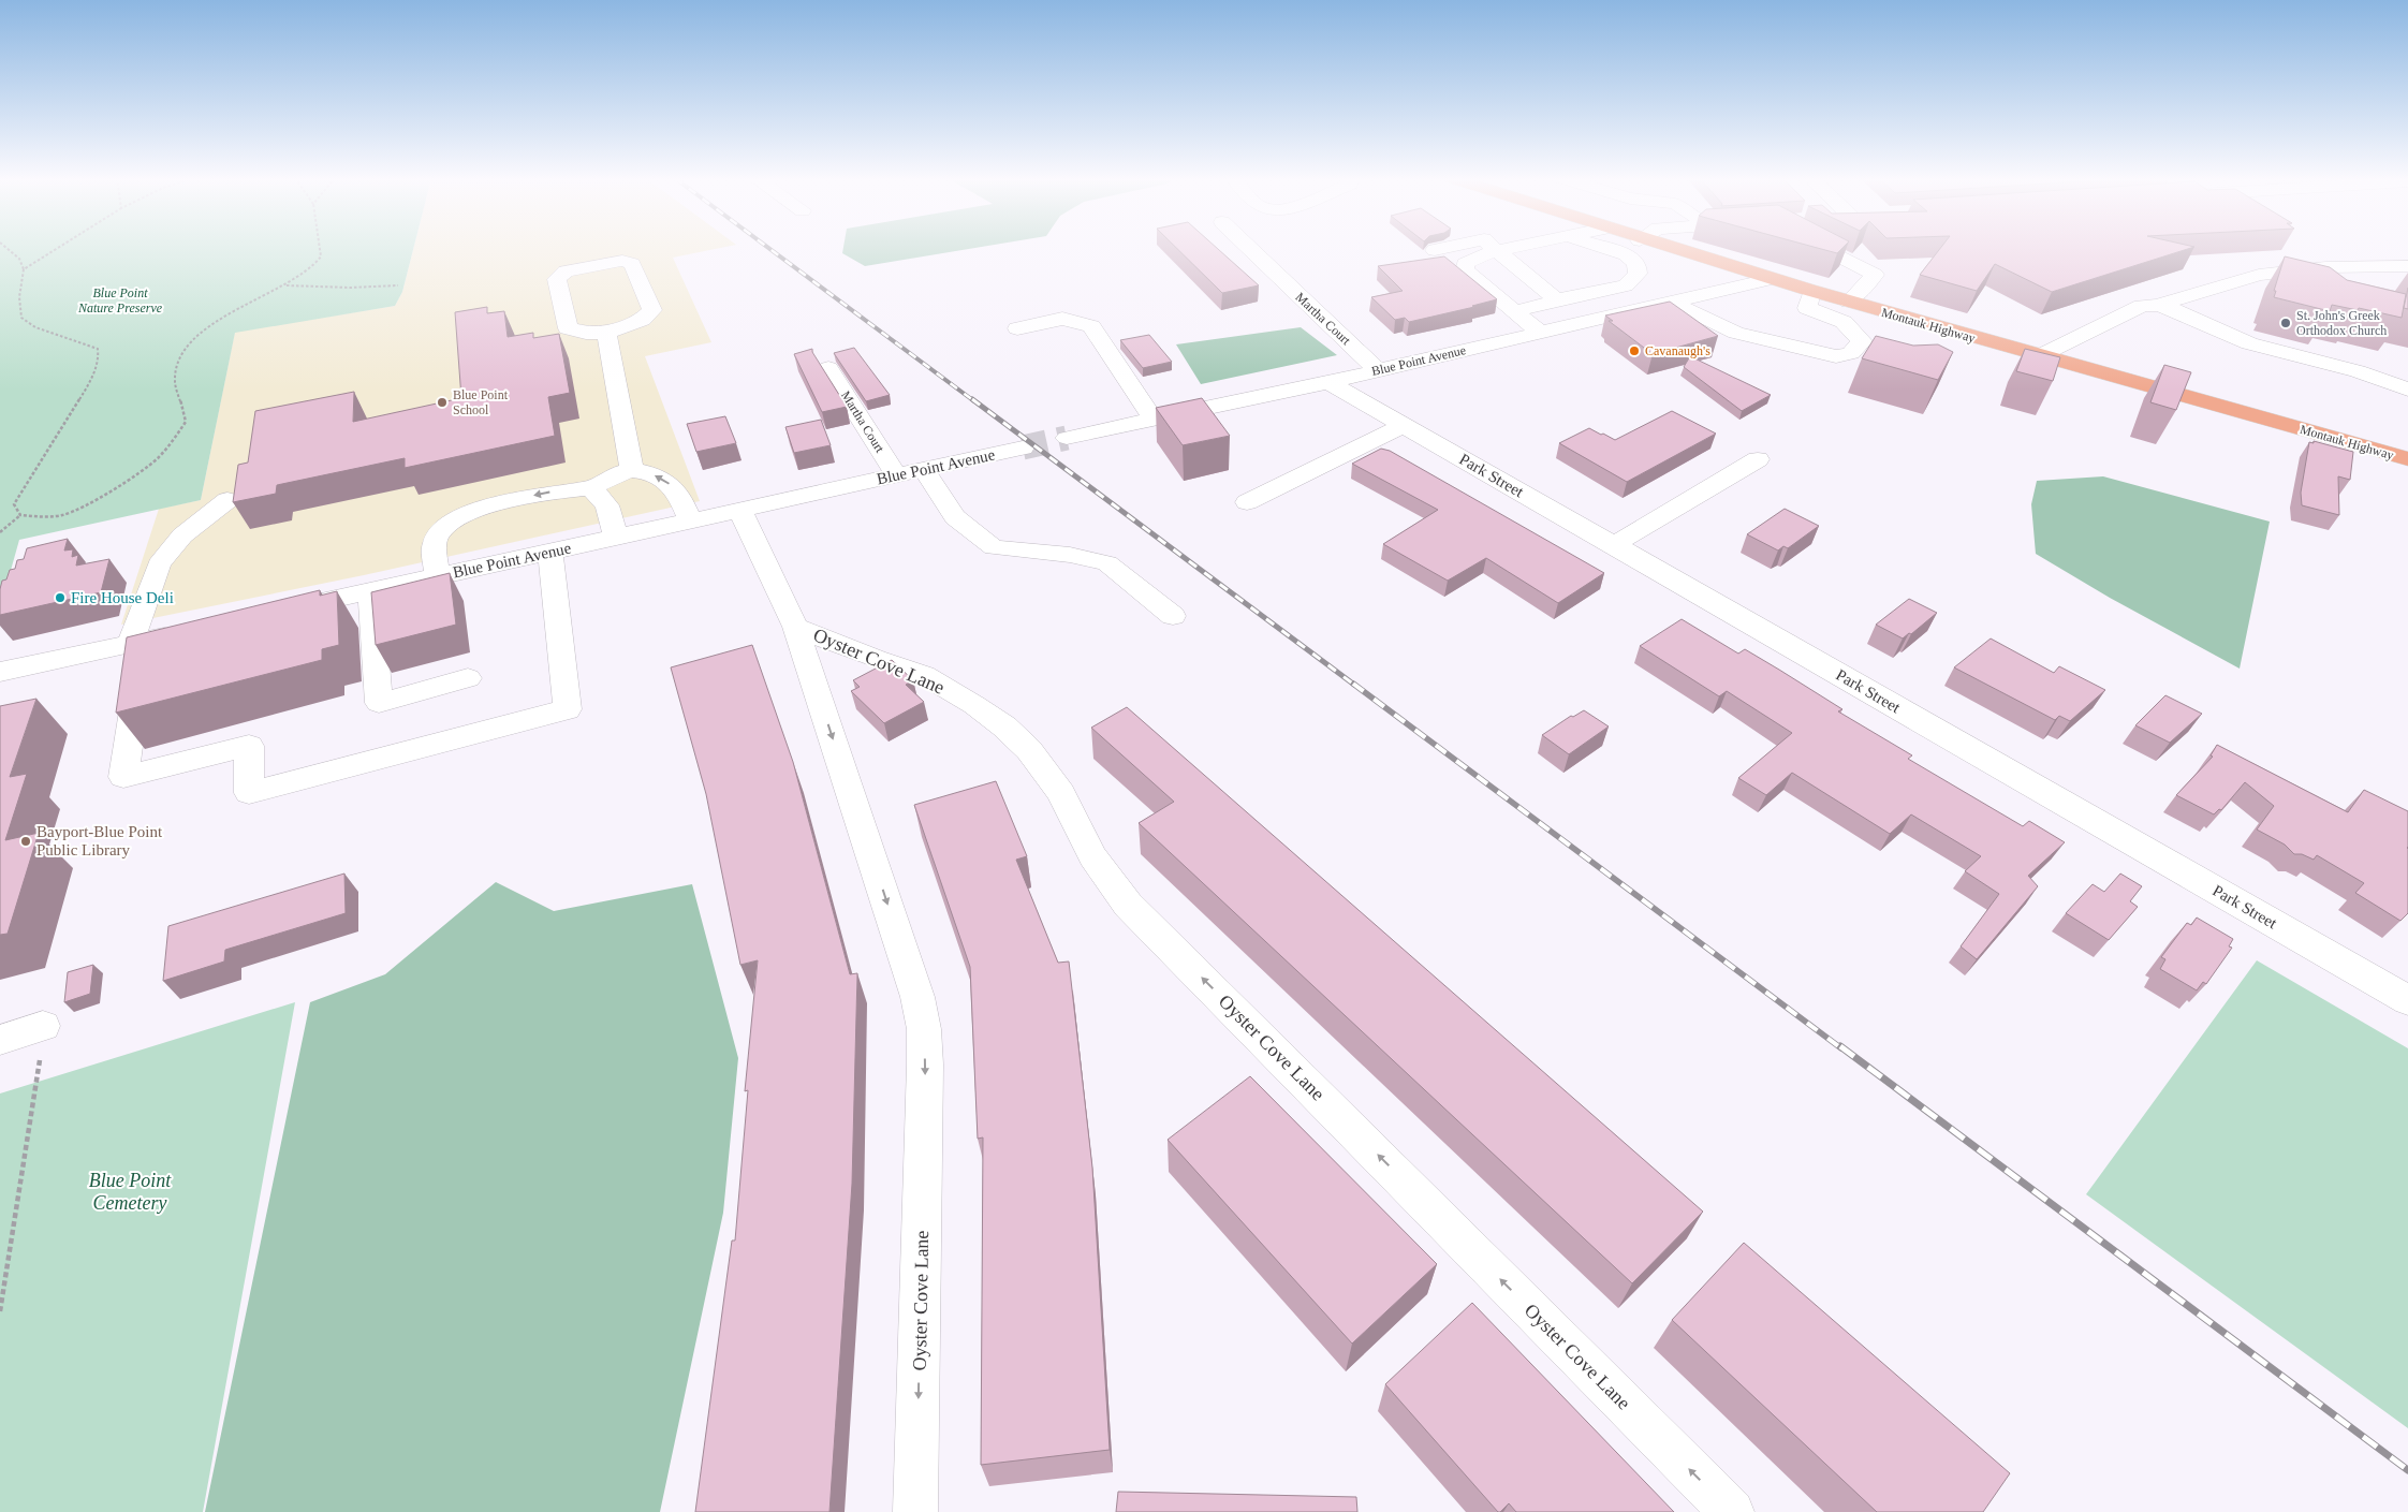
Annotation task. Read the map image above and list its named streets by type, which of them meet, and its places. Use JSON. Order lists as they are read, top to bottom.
{
  "streets": {
    "main road": ["Montauk Highway"],
    "street": [
      "Martha Court",
      "Blue Point Avenue",
      "Park Street",
      "Oyster Cove Lane"
    ]
  },
  "crossings": [
    ["Martha Court", "Blue Point Avenue"],
    ["Montauk Highway", "Blue Point Avenue"],
    ["Blue Point Avenue", "Park Street"],
    ["Blue Point Avenue", "Oyster Cove Lane"]
  ],
  "parks": ["Blue Point Nature Preserve", "Blue Point Cemetery"],
  "places": [
    "St. John's Greek Orthodox Church",
    "Cavanaugh's",
    "Blue Point School",
    "Fire House Deli",
    "Bayport-Blue Point Public Library"
  ]
}
